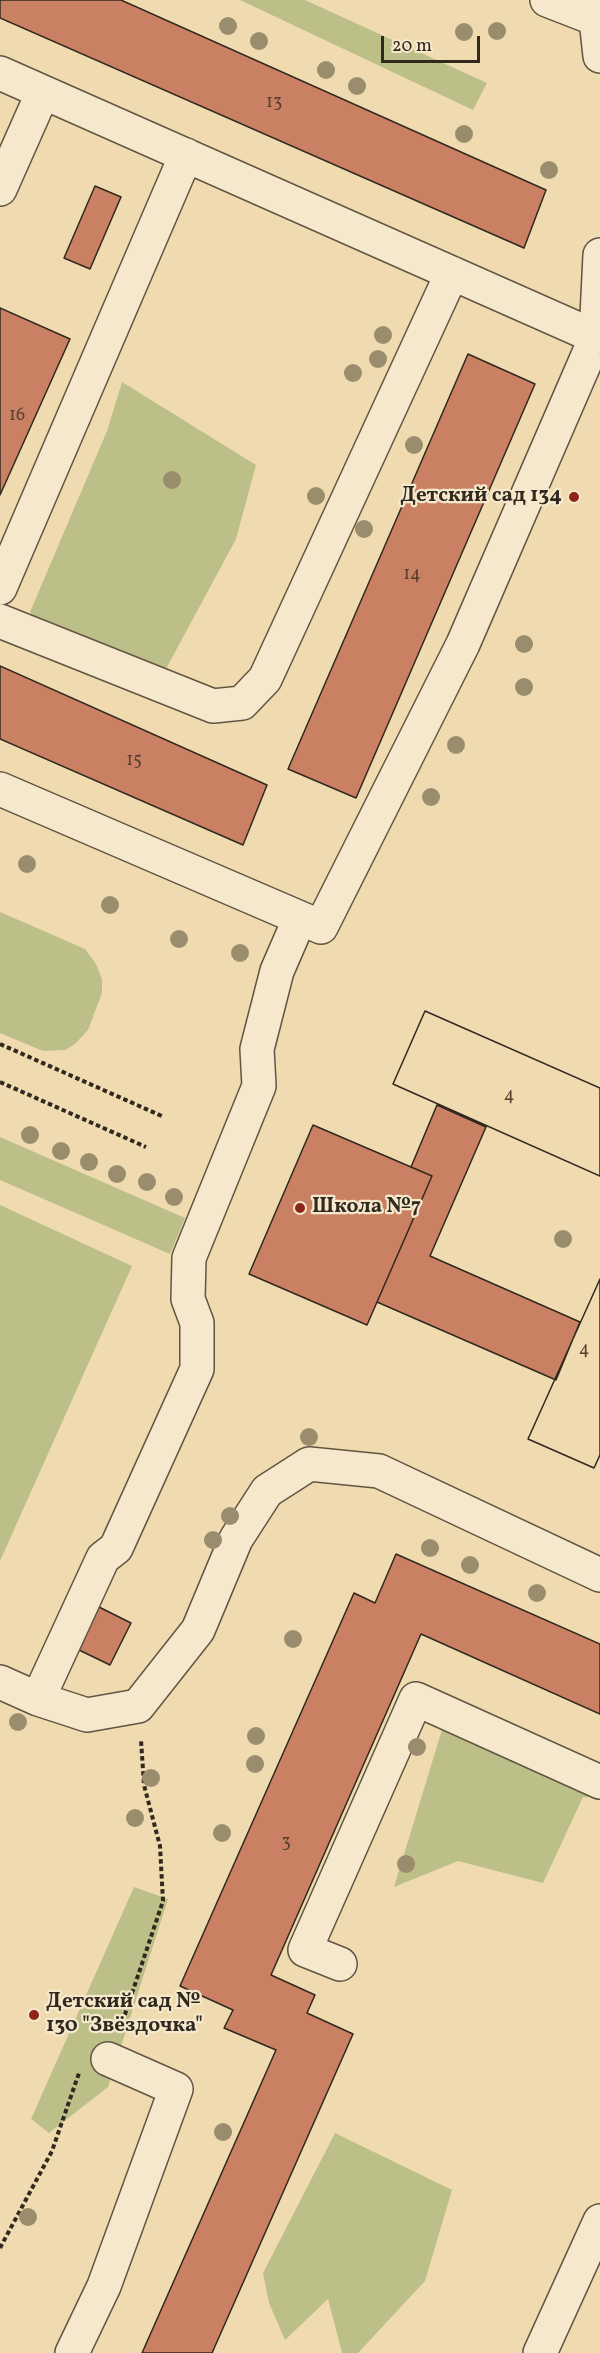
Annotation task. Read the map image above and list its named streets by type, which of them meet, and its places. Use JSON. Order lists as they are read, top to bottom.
{
  "places": ["Детский сад 134", "Школа №7", "Детский сад № 130 \"Звёздочка\""],
  "house_numbers": [
    "13",
    "16",
    "14",
    "15",
    "4",
    "4",
    "3"
  ],
  "scale_bar": "20 m"
}
